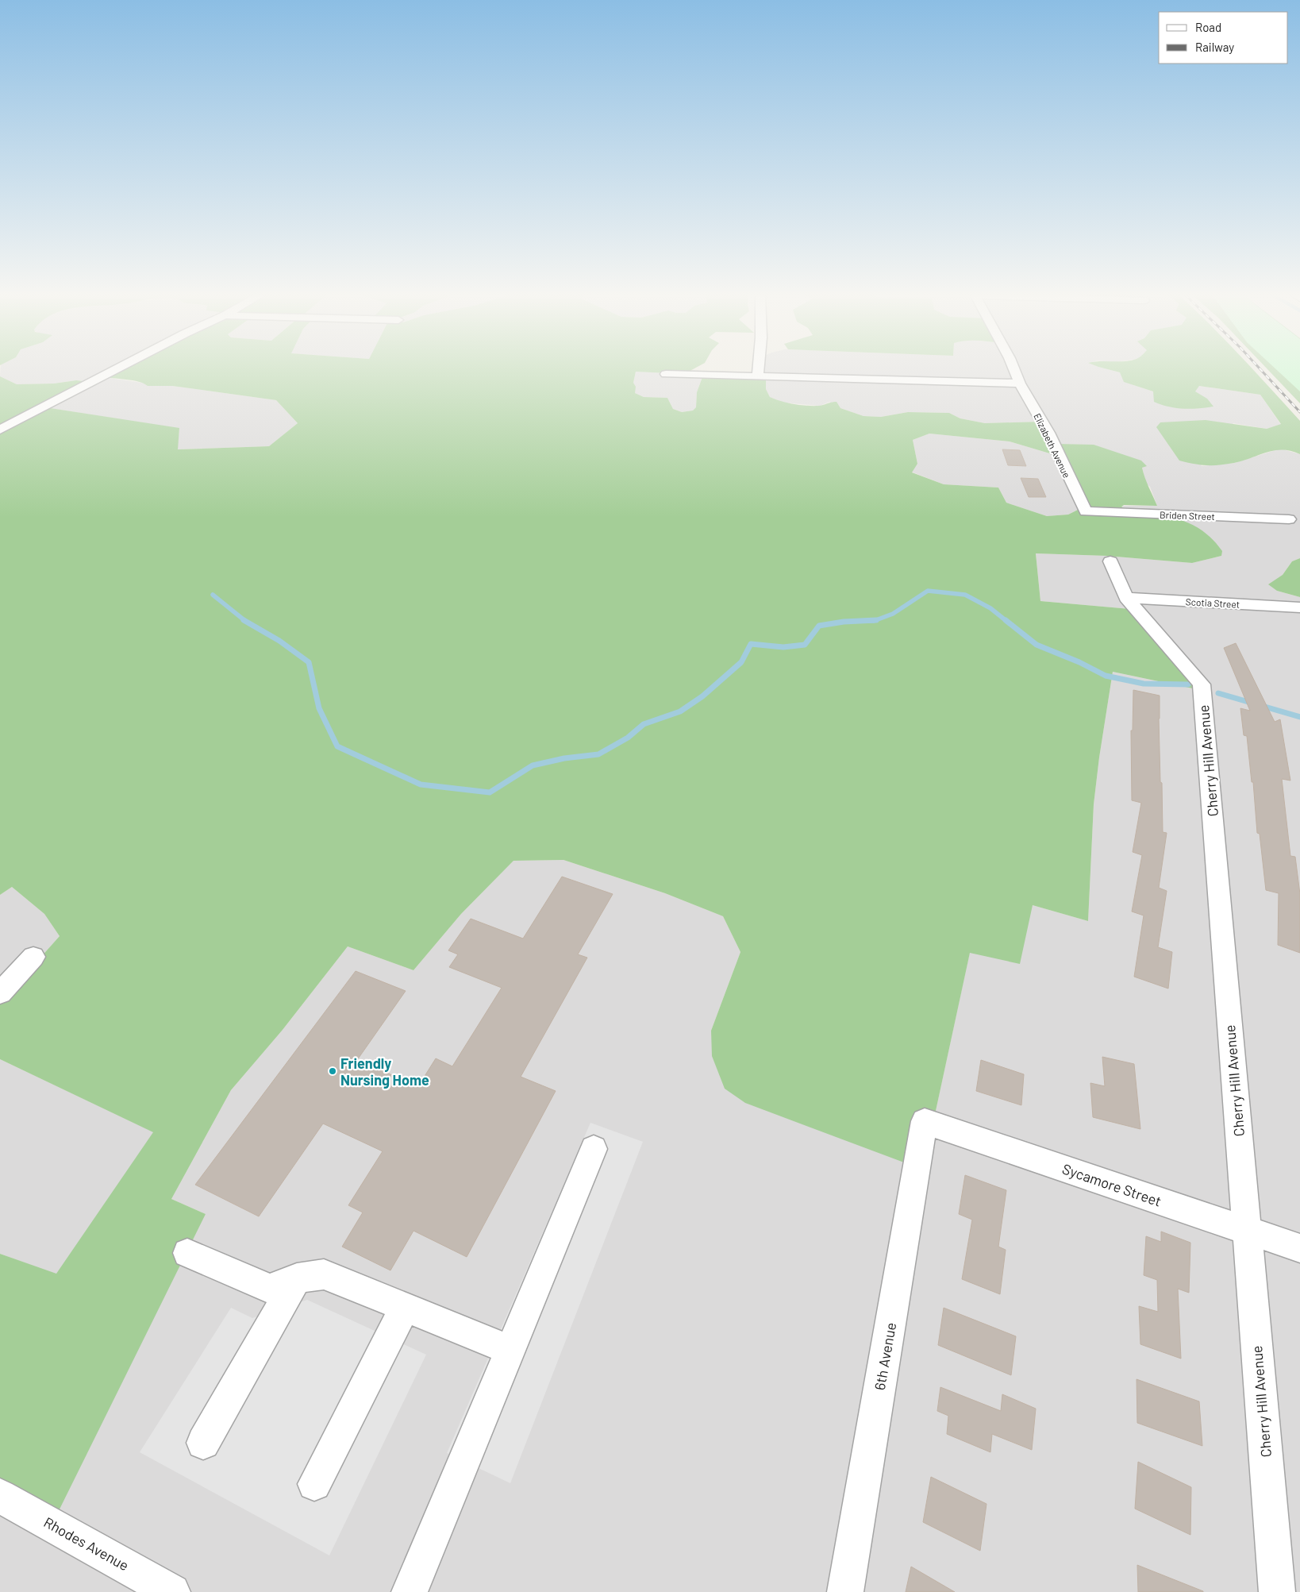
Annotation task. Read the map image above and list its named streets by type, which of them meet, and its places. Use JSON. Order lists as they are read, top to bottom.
{
  "streets": {
    "street": [
      "Elizabeth Avenue",
      "Briden Street",
      "Scotia Street",
      "Cherry Hill Avenue",
      "Sycamore Street",
      "6th Avenue",
      "Rhodes Avenue"
    ]
  },
  "crossings": [
    ["Elizabeth Avenue", "Briden Street"],
    ["Scotia Street", "Cherry Hill Avenue"],
    ["Cherry Hill Avenue", "Sycamore Street"],
    ["Sycamore Street", "6th Avenue"]
  ],
  "places": ["Friendly Nursing Home"],
  "legend": ["Road", "Railway"]
}
